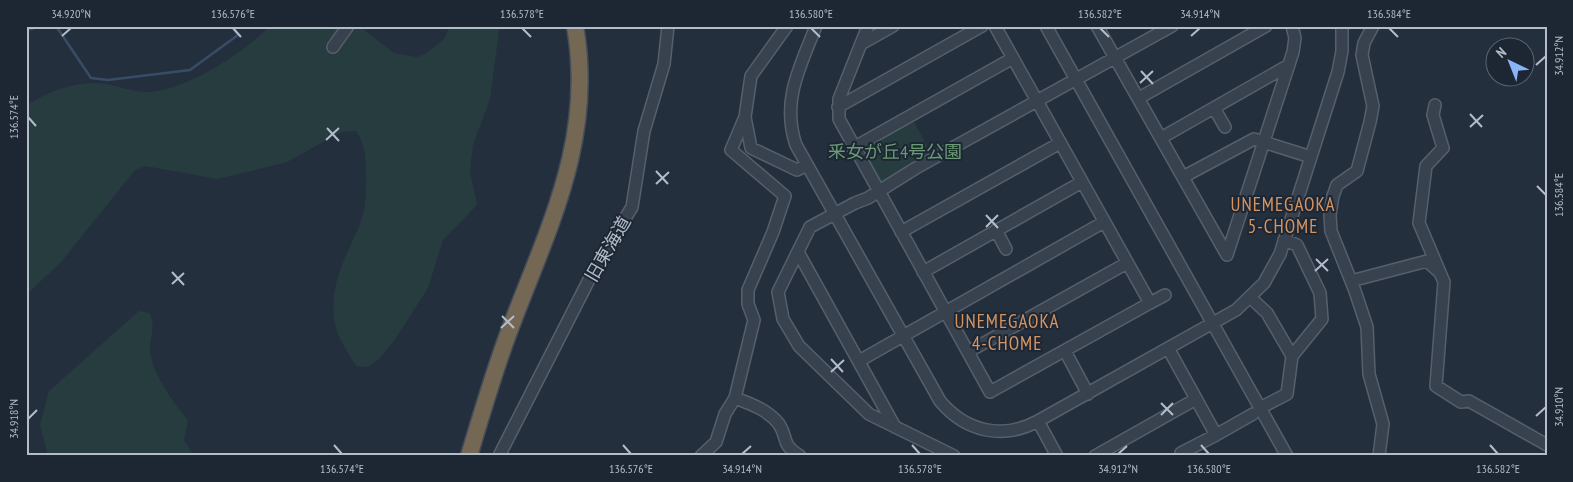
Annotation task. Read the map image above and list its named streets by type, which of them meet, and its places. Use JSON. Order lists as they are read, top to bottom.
{
  "streets": {
    "street": ["旧東海道"]
  },
  "districts": ["UNEMEGAOKA 5-CHOME", "UNEMEGAOKA 4-CHOME"],
  "parks": ["釆女が丘4号公園"],
  "north": "top left",
  "coordinates": [
    "34.920°N",
    "136.576°E",
    "136.578°E",
    "136.580°E",
    "136.582°E",
    "34.914°N",
    "136.584°E",
    "34.912°N",
    "136.574°E",
    "34.910°N",
    "34.918°N"
  ]
}
